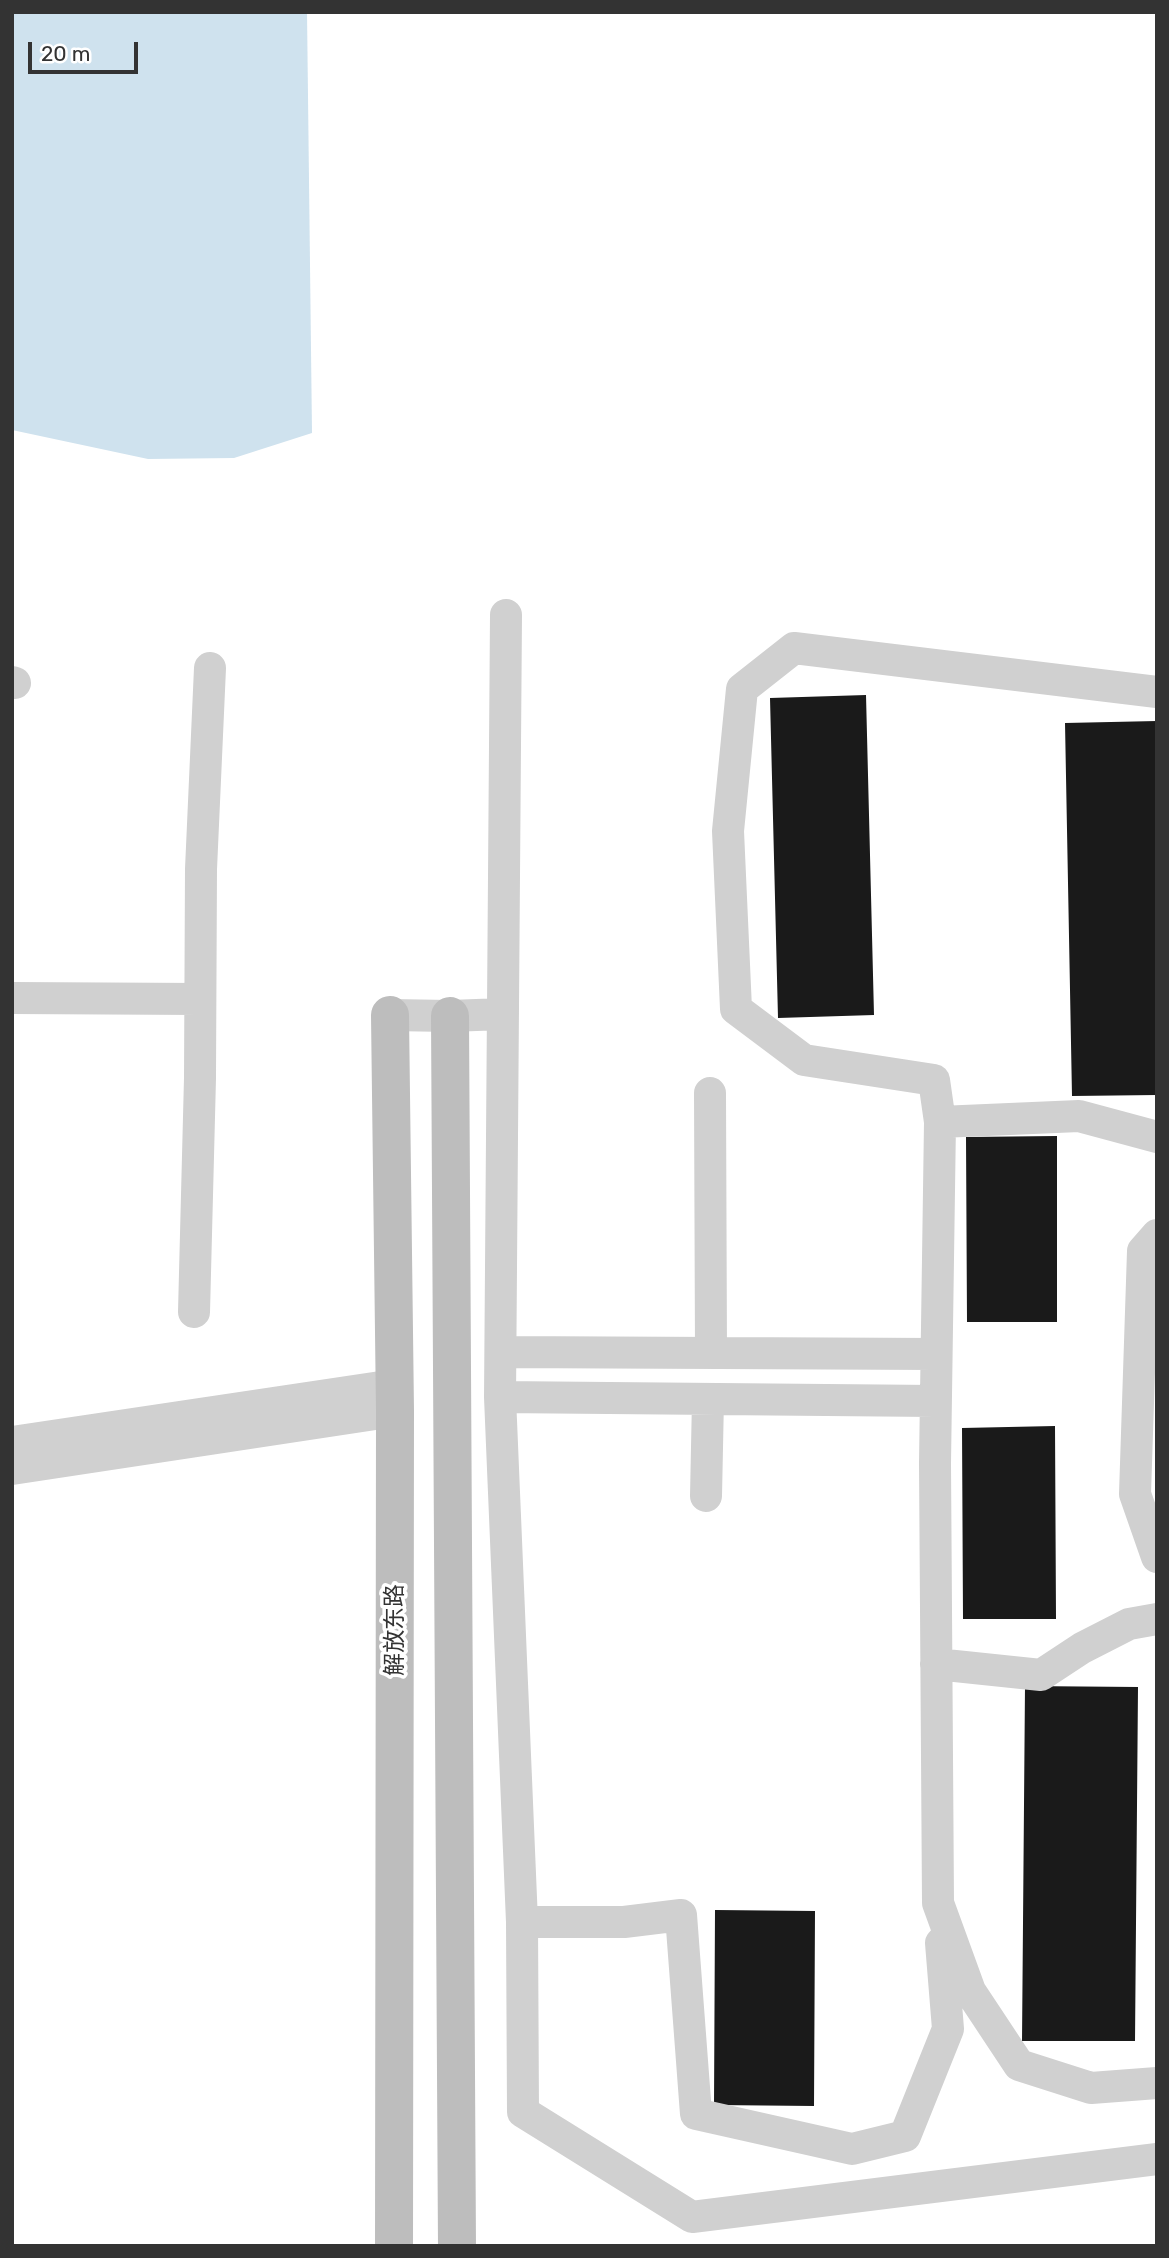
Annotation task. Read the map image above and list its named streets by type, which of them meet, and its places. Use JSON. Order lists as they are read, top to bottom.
{
  "streets": {
    "main road": ["解放东路"]
  },
  "scale_bar": "20 m"
}
